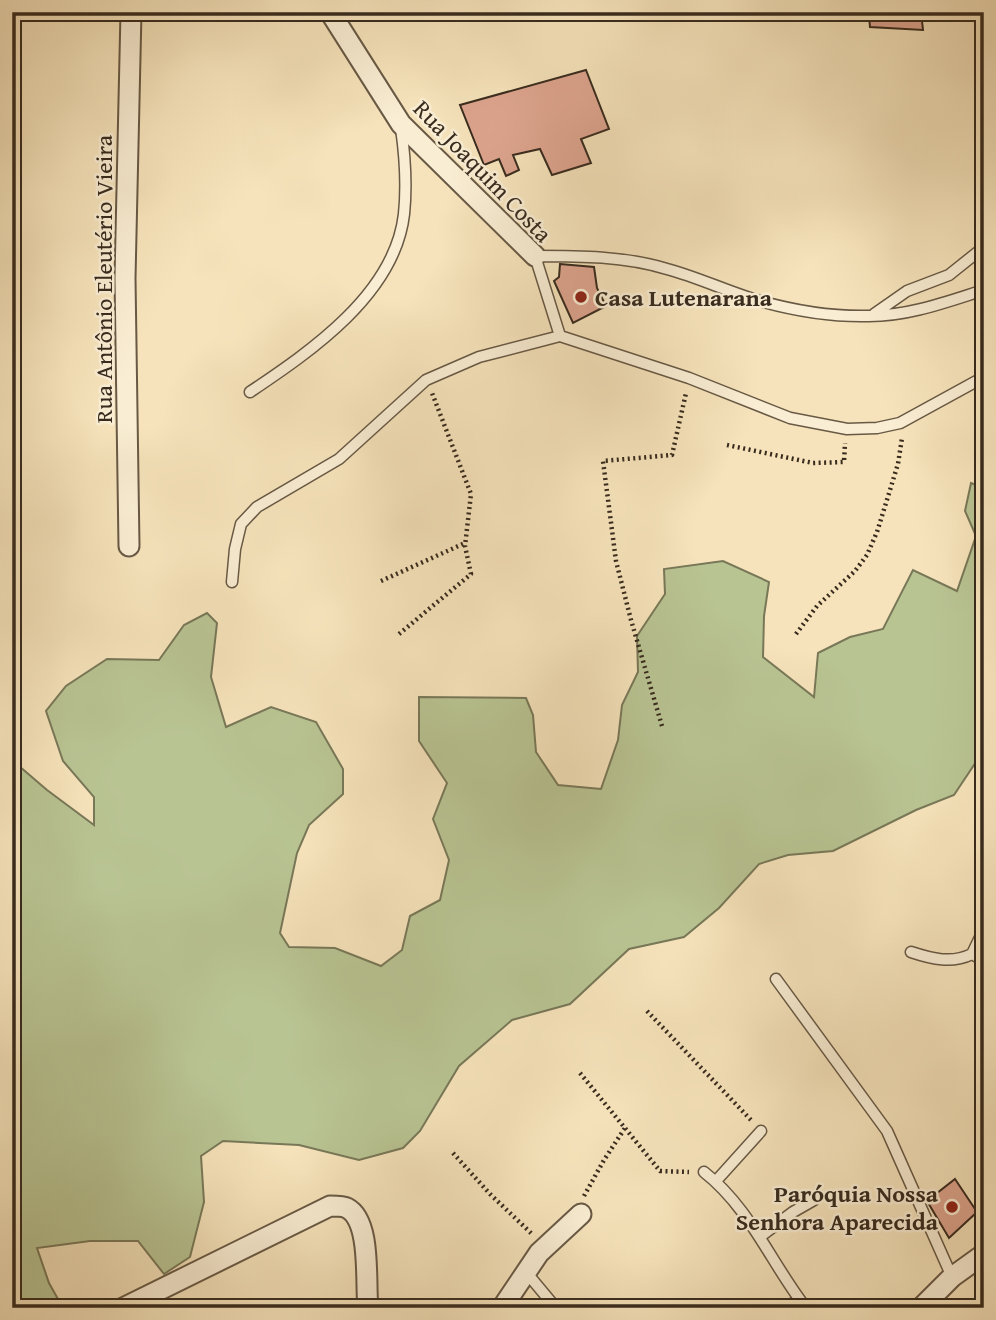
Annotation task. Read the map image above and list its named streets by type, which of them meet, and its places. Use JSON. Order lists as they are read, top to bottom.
{
  "streets": {
    "street": ["Rua Joaquim Costa", "Rua Antônio Eleutério Vieira"]
  },
  "places": ["Casa Lutenarana", "Paróquia Nossa Senhora Aparecida"]
}
